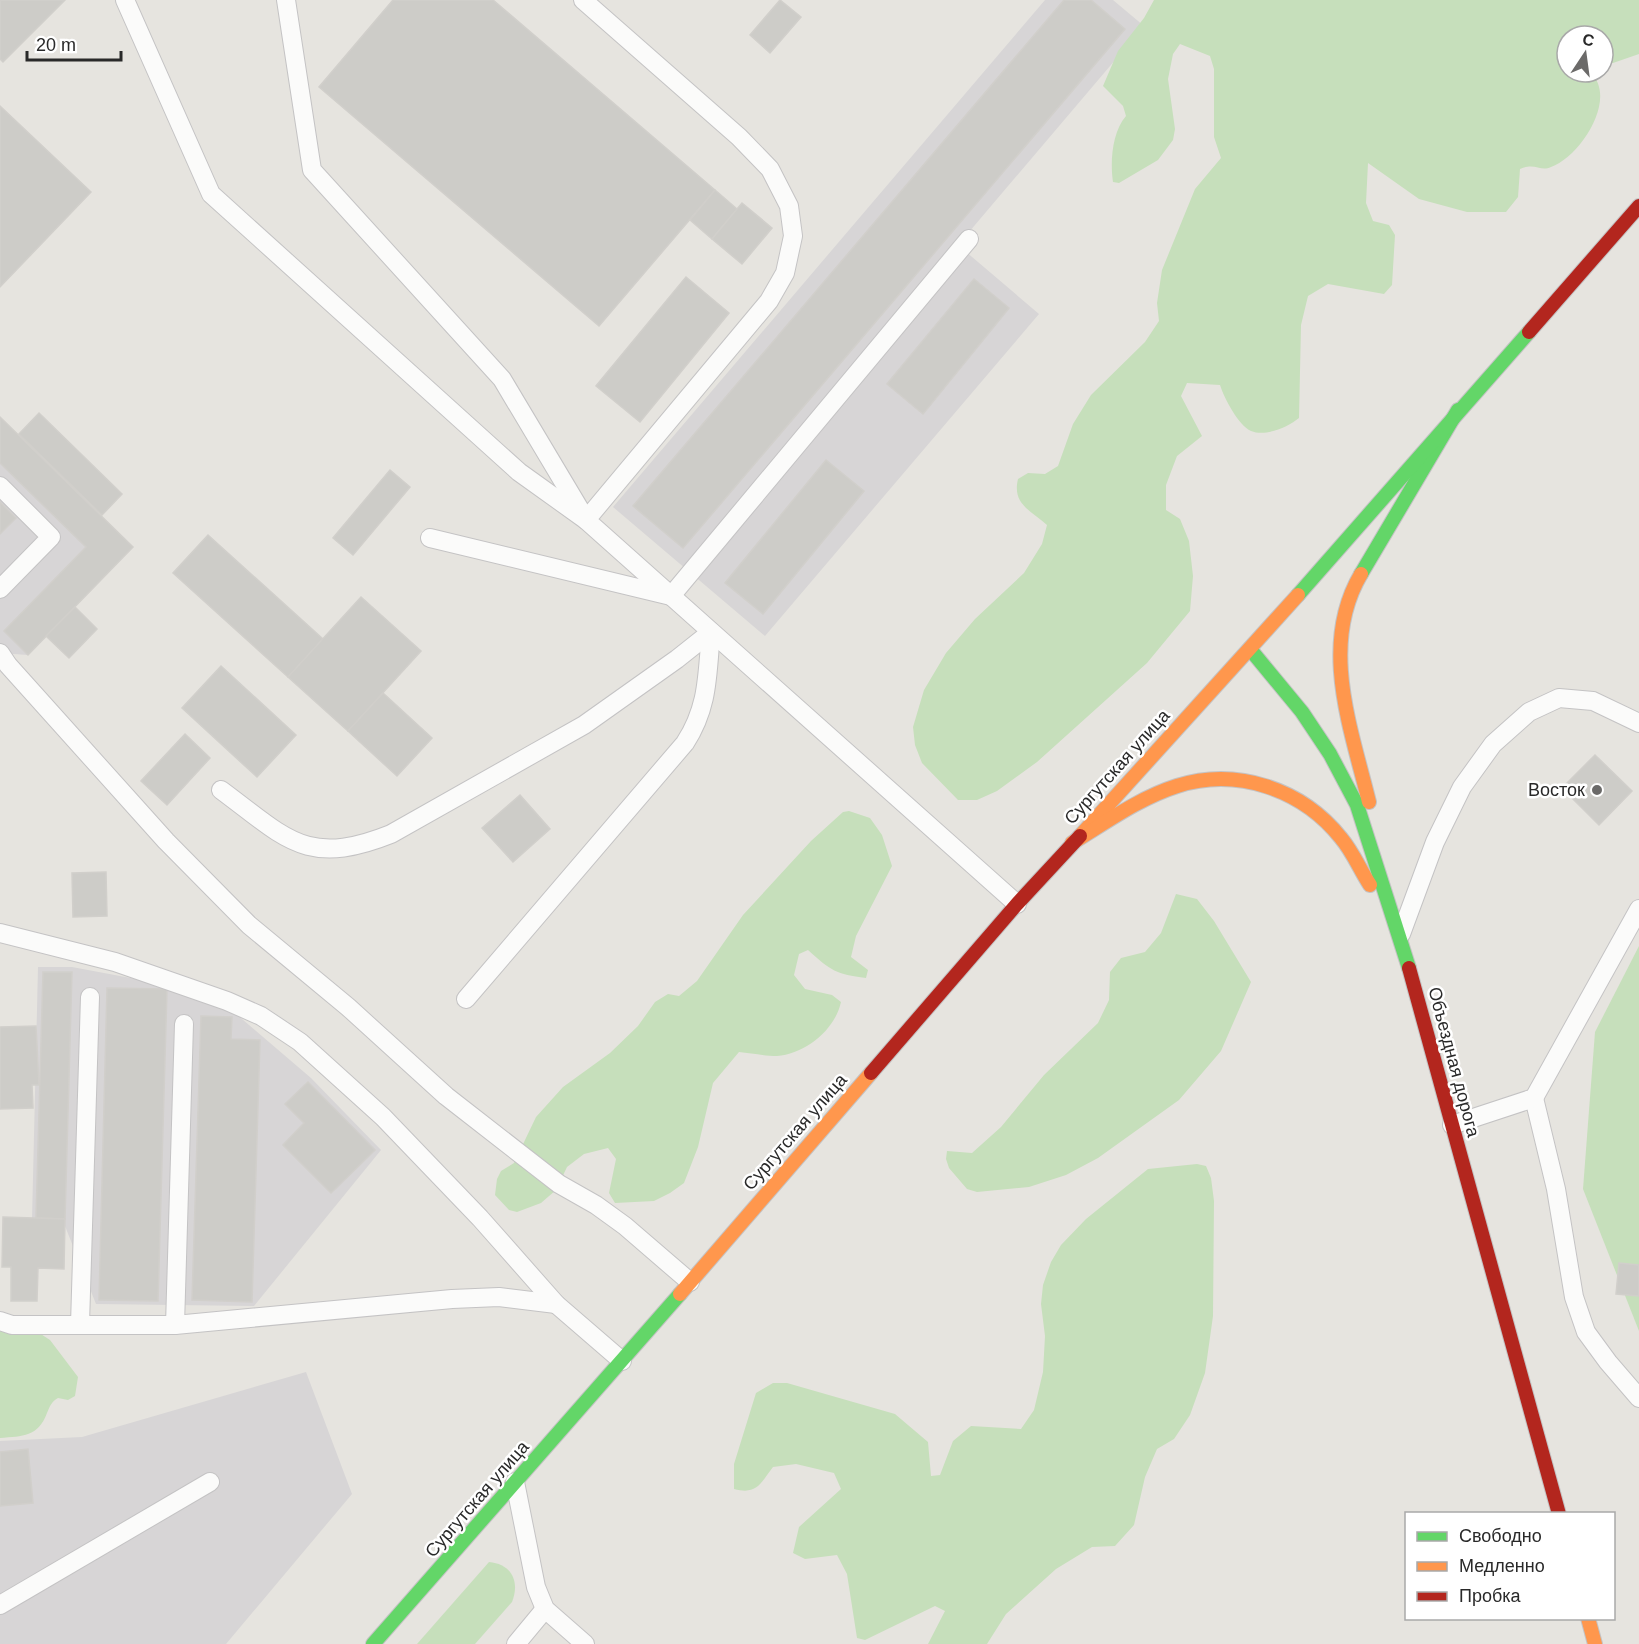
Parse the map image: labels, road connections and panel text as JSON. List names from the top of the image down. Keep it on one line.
{"streets":{"main road":["Сургутская улица","Объездная дорога"]},"crossings":[["Сургутская улица","Объездная дорога"]],"places":["Восток"],"legend":["Свободно","Медленно","Пробка"],"scale_bar":"20 m","north":"top"}
